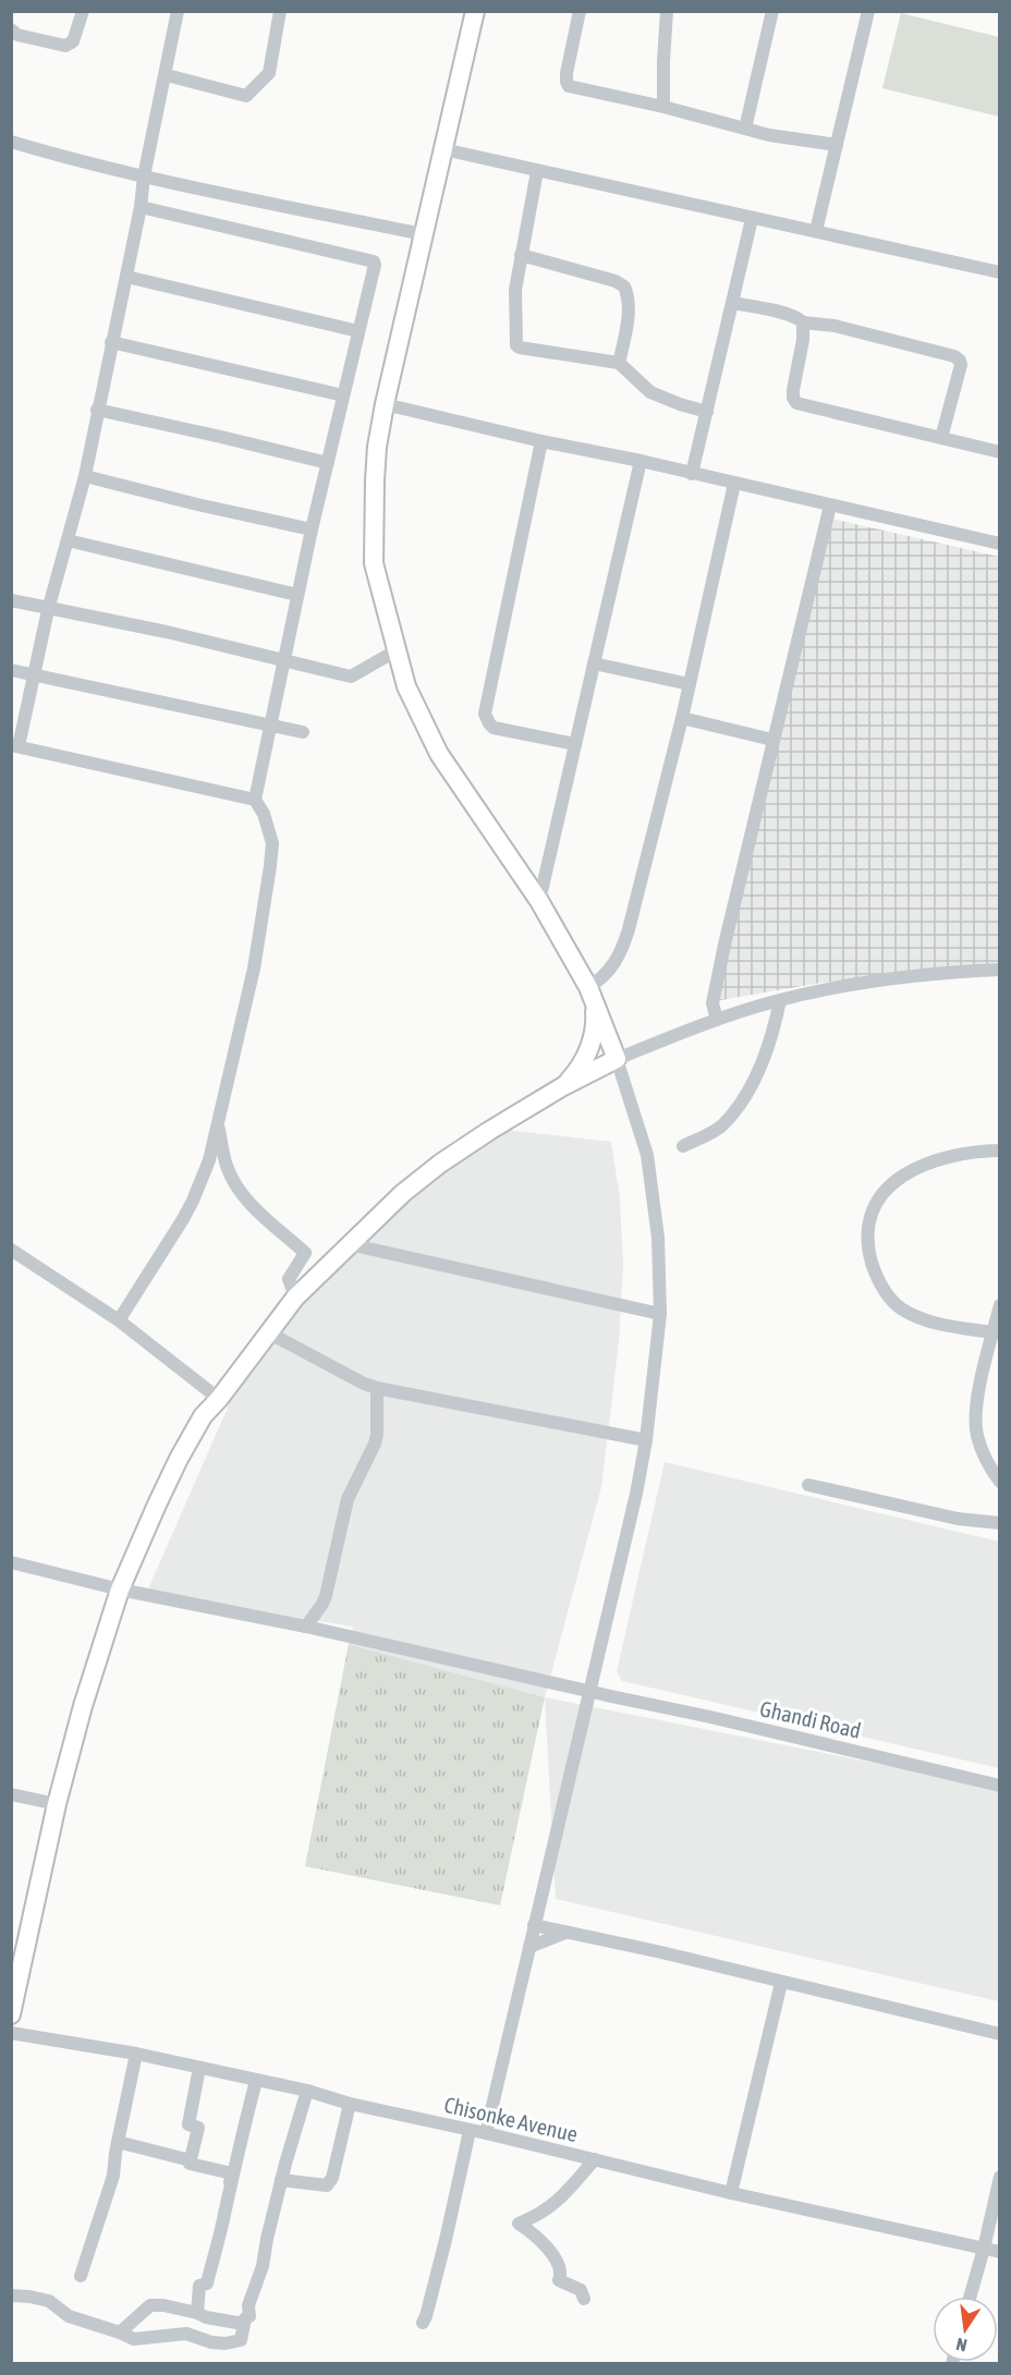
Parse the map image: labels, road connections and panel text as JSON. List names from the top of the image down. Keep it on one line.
{"streets":{"street":["Ghandi Road","Chisonke Avenue"]},"north":"bottom"}
